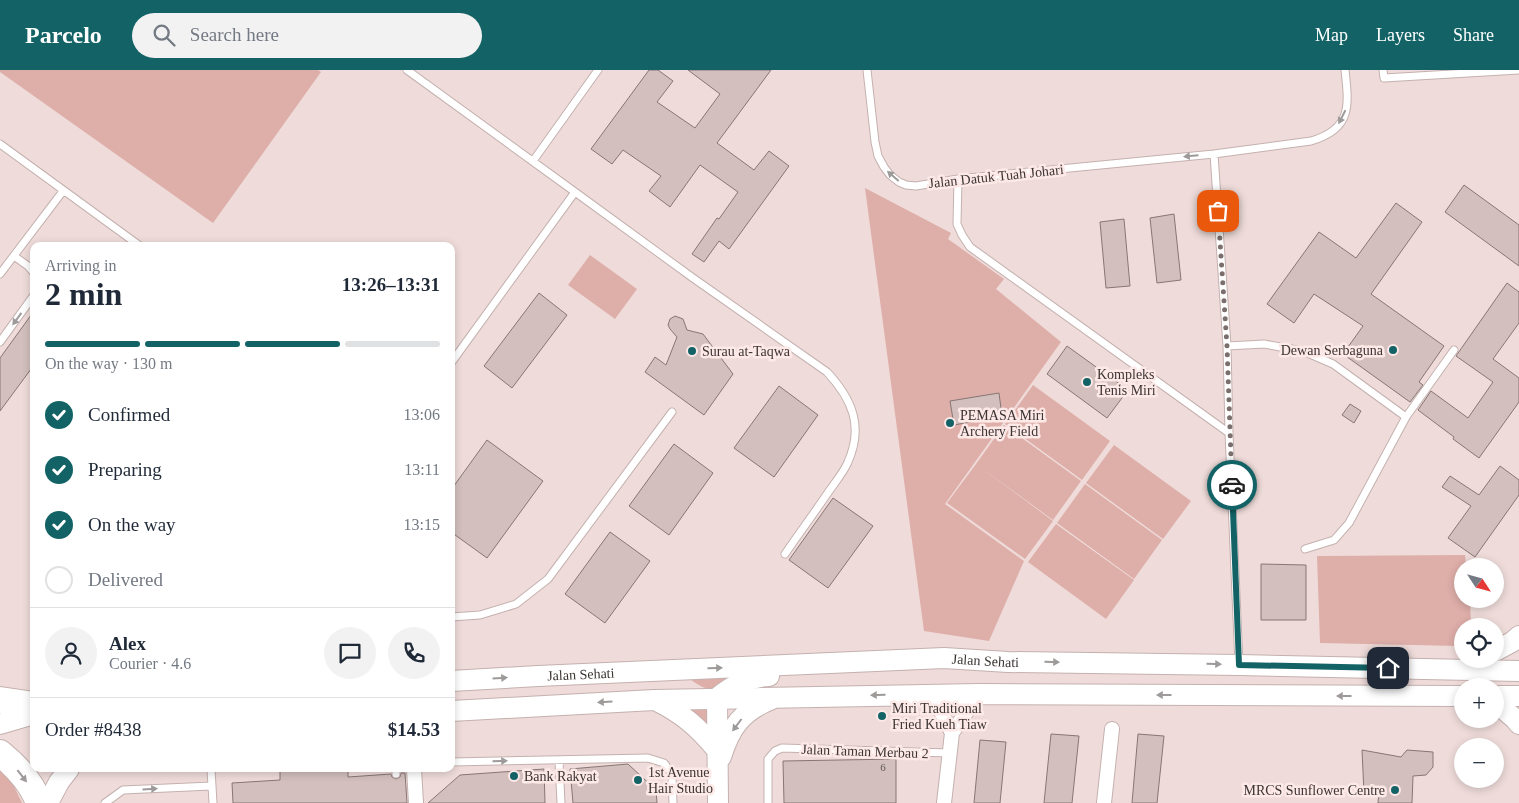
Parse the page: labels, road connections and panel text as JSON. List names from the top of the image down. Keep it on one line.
{"streets":{"main road":["Jalan Sehati"],"lane":["Jalan Datuk Tuah Johari","Jalan Taman Merbau 2"]},"places":["Dewan Serbaguna","Surau at-Taqwa","Kompleks Tenis Miri","PEMASA Miri Archery Field","Miri Traditional Fried Kueh Tiaw","Bank Rakyat","1st Avenue Hair Studio","MRCS Sunflower Centre"],"house_numbers":["6"],"north":"bottom right","page":{"header":"Parcelo","search":"Search here","nav":["Map","Layers","Share"],"heading":["2 min","Arriving in","13:26–13:31"],"panel":["Alex","Courier · 4.6","Order #8438","$14.53"],"bar":"On the way · 130 m","list":[["Confirmed","13:06"],["Preparing","13:11"],["On the way","13:15"],"Delivered"],"map_buttons":["+","−"]}}
